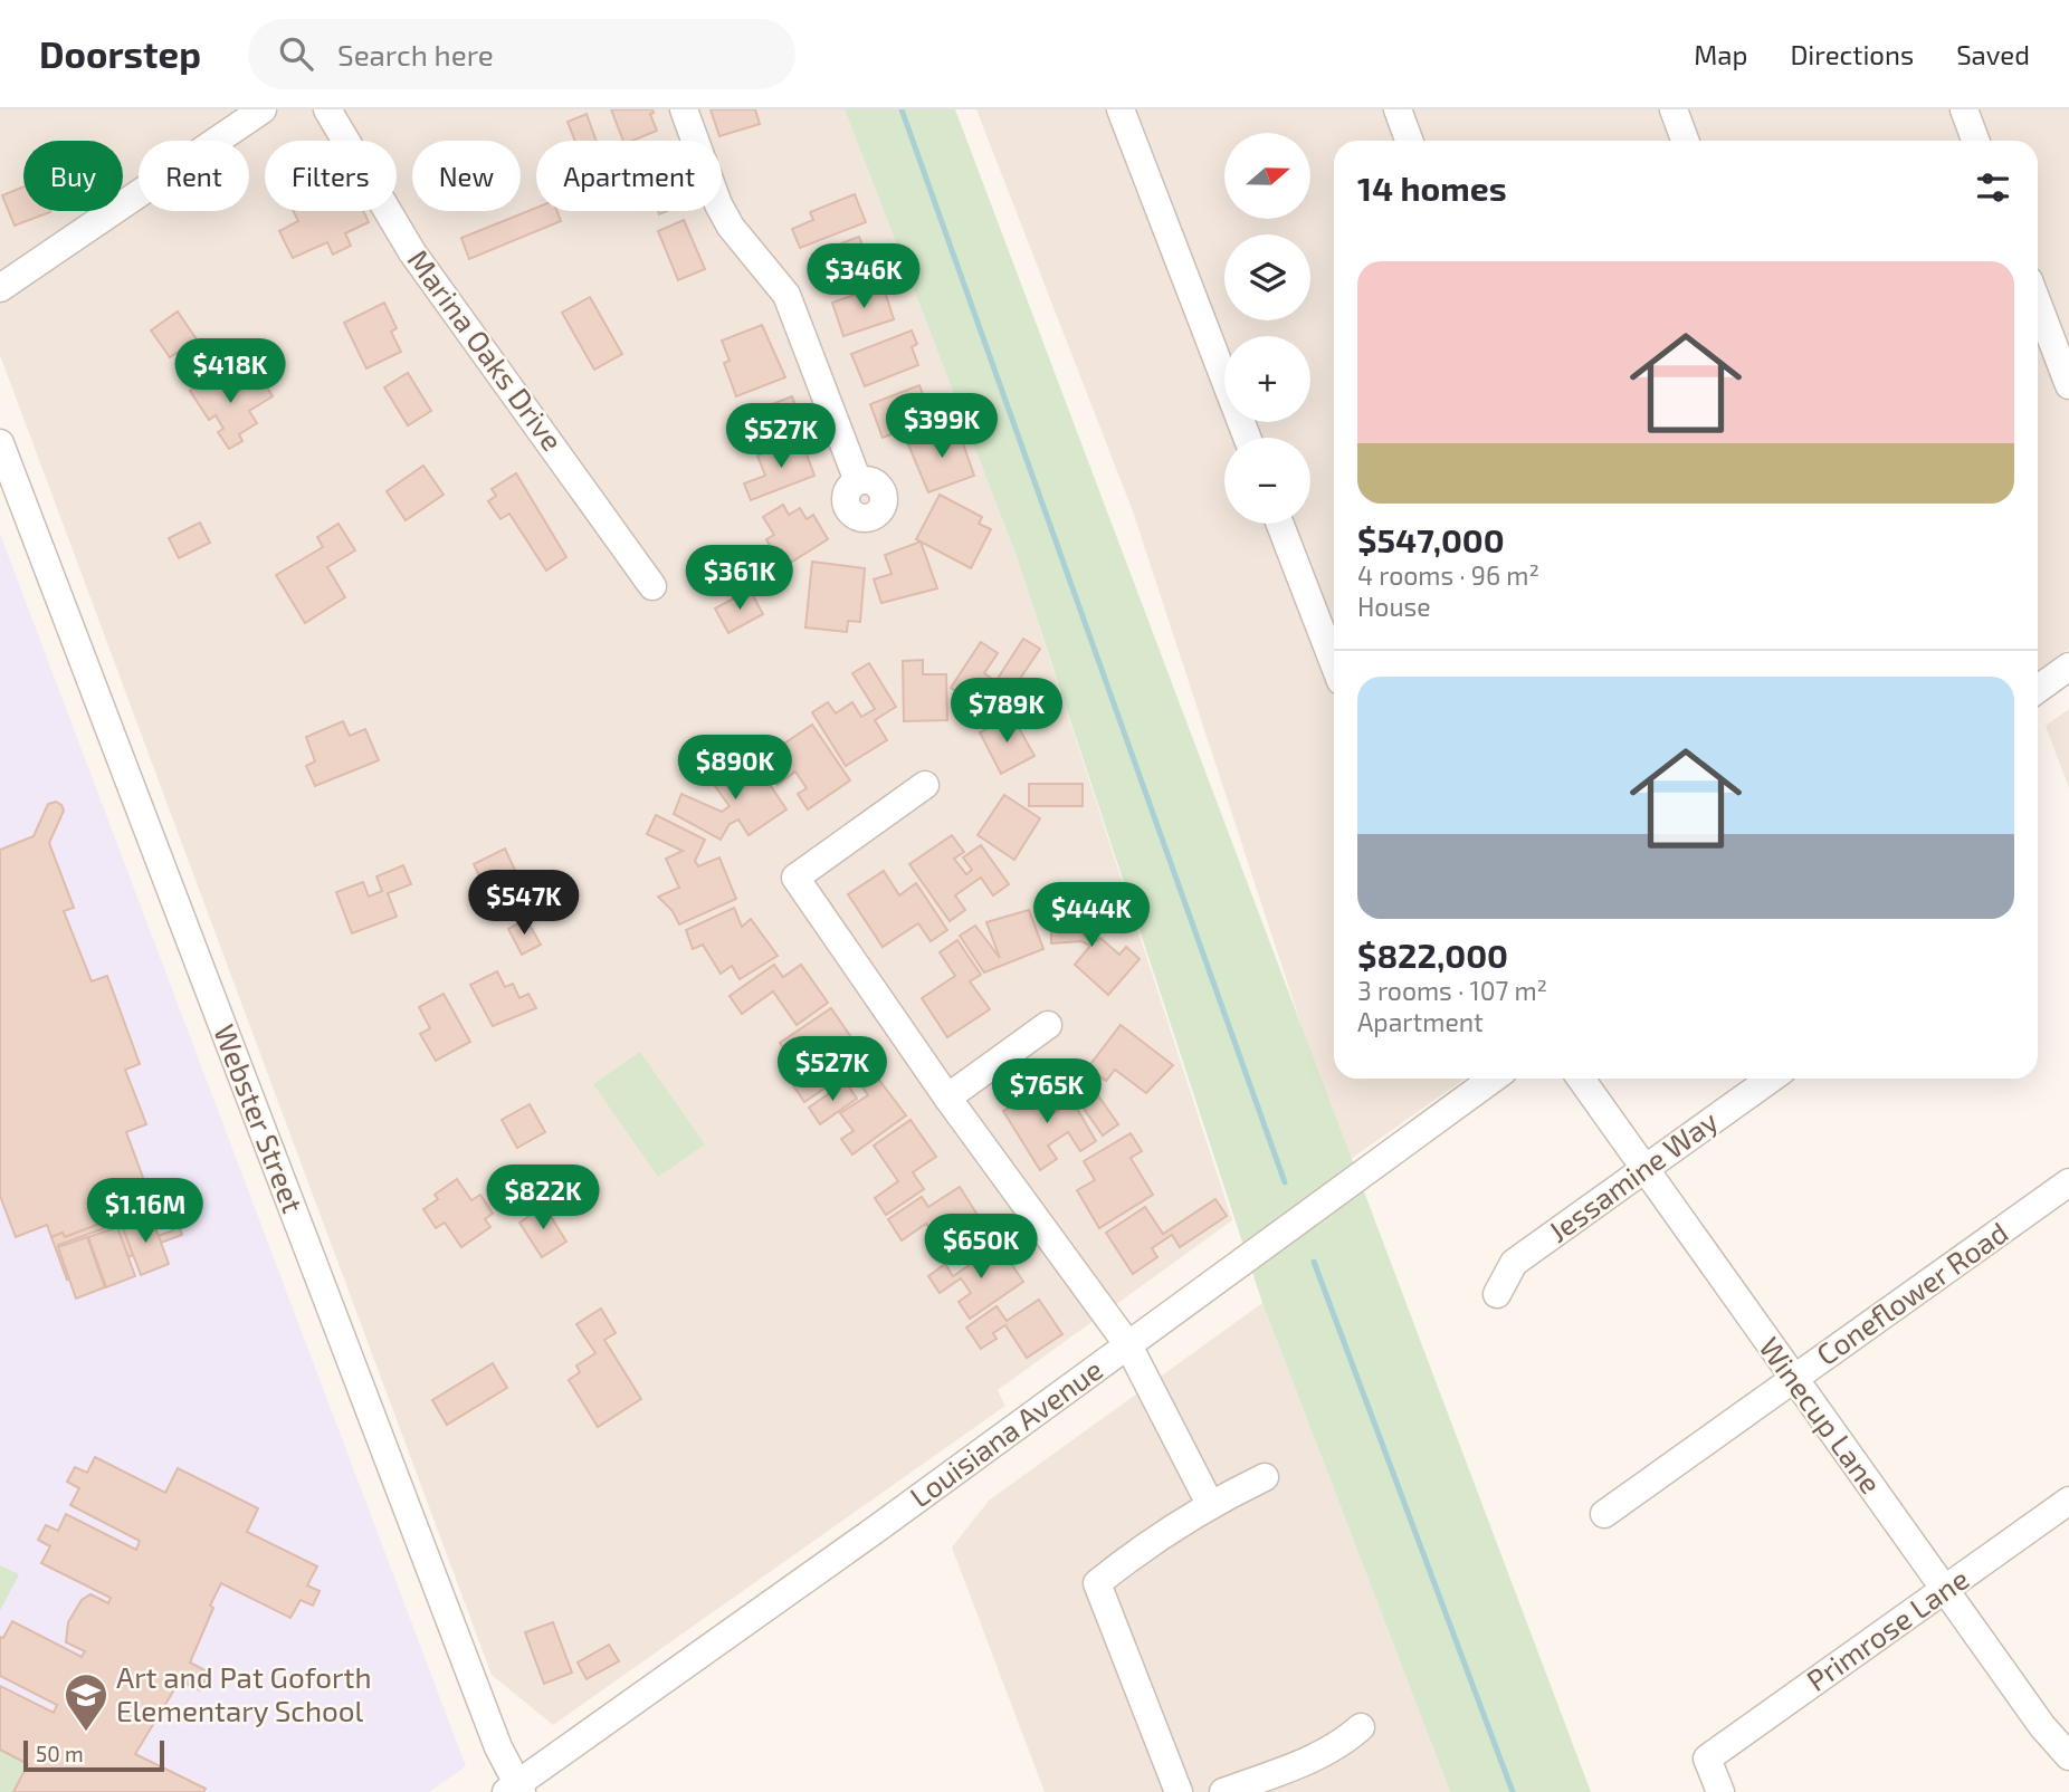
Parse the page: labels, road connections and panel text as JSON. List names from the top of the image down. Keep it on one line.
{"streets":{"street":["Marina Oaks Drive","Webster Street","Jessamine Way","Coneflower Road","Winecup Lane","Louisiana Avenue","Primrose Lane"]},"crossings":[["Webster Street","Louisiana Avenue"],["Jessamine Way","Winecup Lane"],["Coneflower Road","Winecup Lane"],["Winecup Lane","Primrose Lane"]],"places":{"school or university":["Art and Pat Goforth Elementary School"]},"scale_bar":"50 m","north":"right","page":{"header":"Doorstep","search":"Search here","nav":["Map","Directions","Saved"],"map_buttons":["+","−"],"chip":["Buy","Rent","Filters","New","Apartment"],"heading":"14 homes","list":[{"name":"$547,000","note":"4 rooms · 96 m² · House"},{"name":"$822,000","note":"3 rooms · 107 m² · Apartment"}],"price":["$346K","$418K","$399K","$527K","$361K","$789K","$890K","$547K","$444K","$527K","$765K","$822K","$1.16M","$650K"],"scale":"50 m"}}
